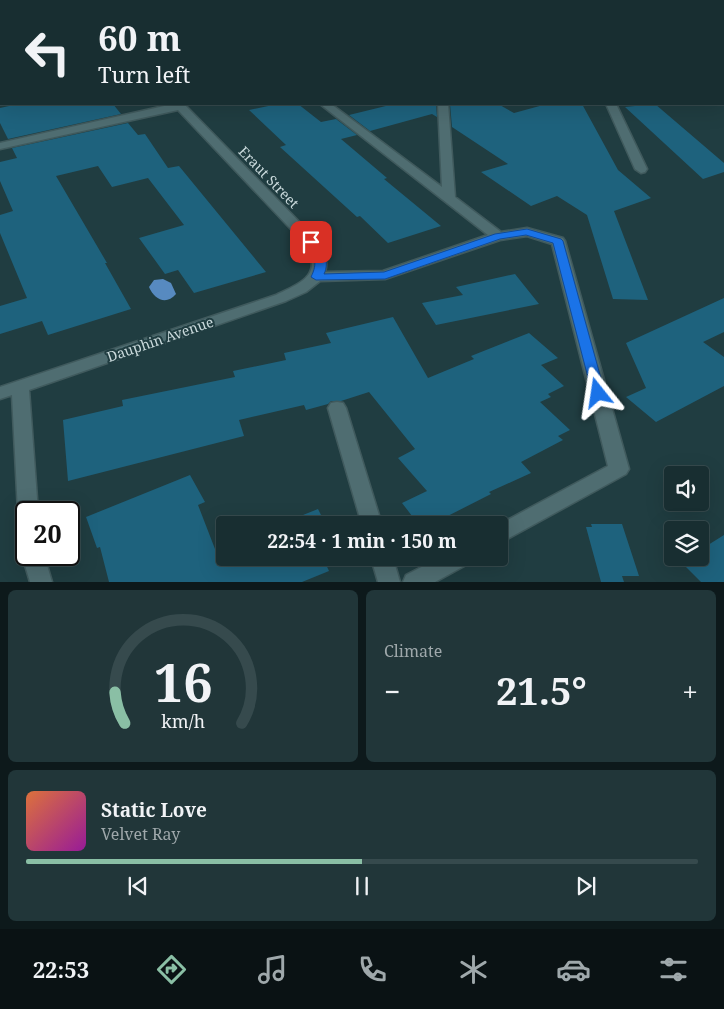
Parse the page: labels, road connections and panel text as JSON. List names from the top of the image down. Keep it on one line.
{"streets":{"street":["Eraut Street","Dauphin Avenue"]},"crossings":[["Eraut Street","Dauphin Avenue"]],"page":{"turn":["60 m","Turn left"],"limit":"20","trip":"22:54 · 1 min · 150 m","tile":"Climate","heat":["−","21.5°","+"],"song":["Static Love","Velvet Ray"],"tabs":"22:53","gauge":["16","km/h"]}}
